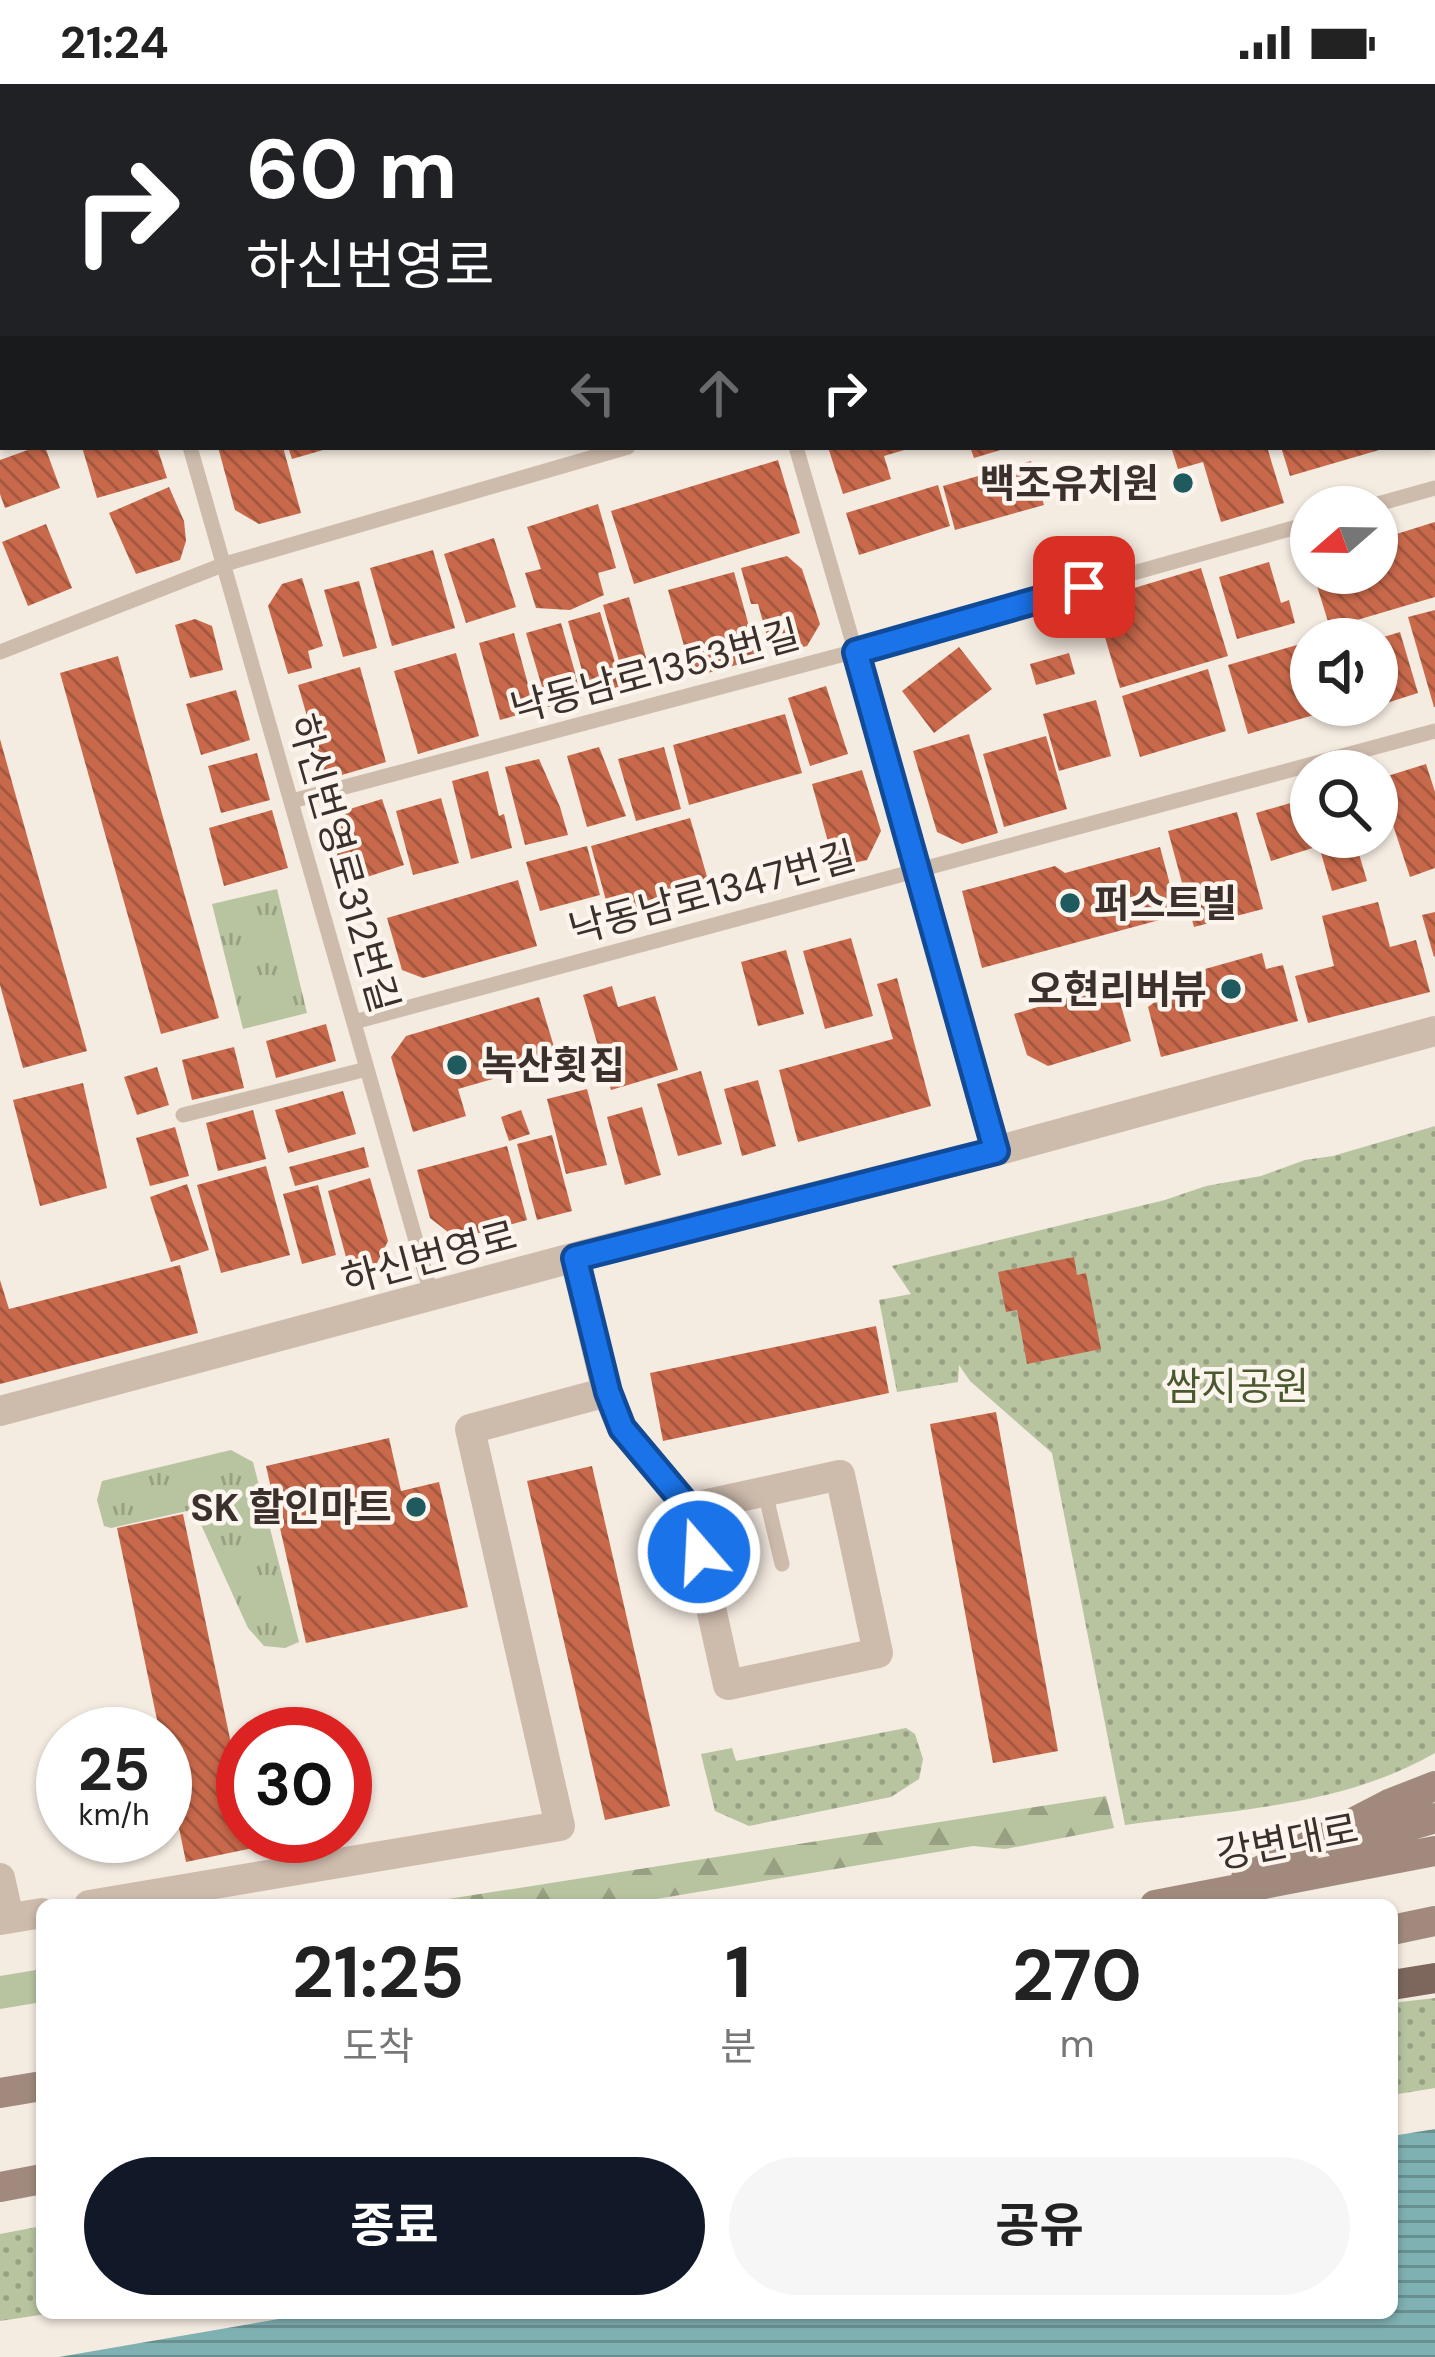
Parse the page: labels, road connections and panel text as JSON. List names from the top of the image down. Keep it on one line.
{"streets":{"main road":["강변대로"],"street":["하신번영로"],"lane":["낙동남로1353번길","하신번영로312번길","낙동남로1347번길"]},"crossings":[["낙동남로1353번길","하신번영로312번길"],["하신번영로312번길","낙동남로1347번길"],["하신번영로312번길","하신번영로"]],"parks":["쌈지공원"],"places":["백조유치원","퍼스트빌","오현리버뷰","녹산횟집","SK 할인마트"],"north":"left","page":{"status":"21:24","turn":["60 m","하신번영로"],"speed":"25 km/h","limit":"30","eta":["21:25","도착","1","분","270","m"],"buttons":["종료","공유"]}}
